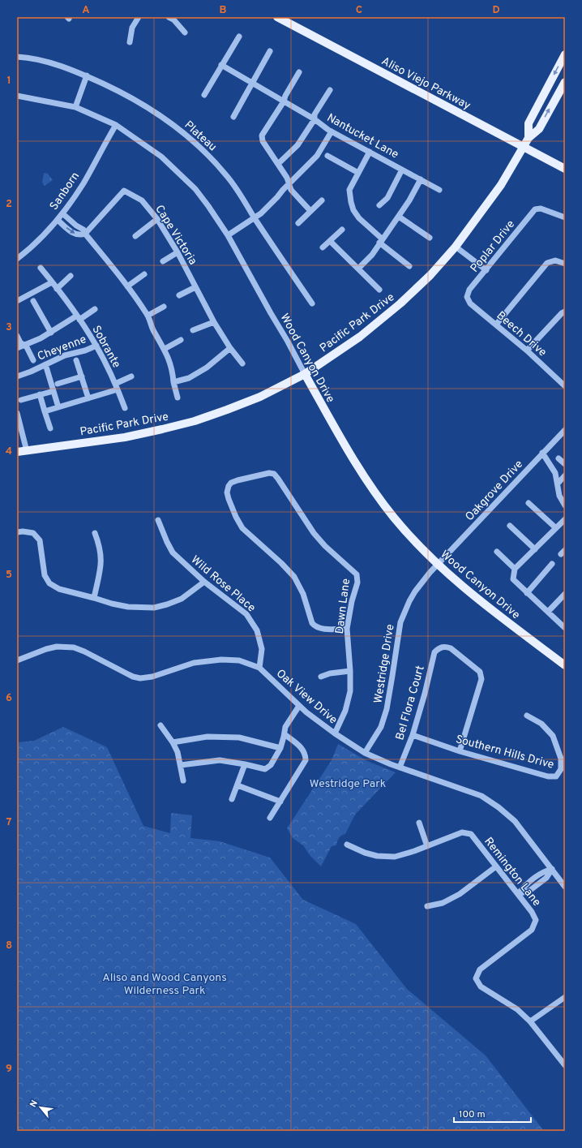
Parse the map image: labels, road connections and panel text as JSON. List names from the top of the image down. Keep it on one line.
{"streets":{"main road":["Aliso Viejo Parkway","Pacific Park Drive","Wood Canyon Drive"],"street":["Plateau","Nantucket Lane","Sanborn","Cape Victoria","Poplar Drive","Beech Drive","Sobrante","Cheyenne","Oakgrove Drive","Wild Rose Place","Dawn Lane","Westridge Drive","Oak View Drive","Bel Flora Court","Southern Hills Drive","Remington Lane"]},"crossings":[["Aliso Viejo Parkway","Pacific Park Drive"],["Sanborn","Wood Canyon Drive"],["Poplar Drive","Beech Drive"],["Pacific Park Drive","Wood Canyon Drive"],["Sobrante","Cheyenne"],["Wood Canyon Drive","Oakgrove Drive"],["Wood Canyon Drive","Westridge Drive"],["Oakgrove Drive","Westridge Drive"],["Wild Rose Place","Oak View Drive"],["Dawn Lane","Oak View Drive"],["Westridge Drive","Oak View Drive"],["Oak View Drive","Bel Flora Court"],["Bel Flora Court","Southern Hills Drive"]],"parks":["Westridge Park","Aliso and Wood Canyons Wilderness Park"],"scale_bar":"100 m","north":"top left","grid":{"columns":["A","B","C","D"],"rows":["1","2","3","4","5","6","7","8","9"]}}
